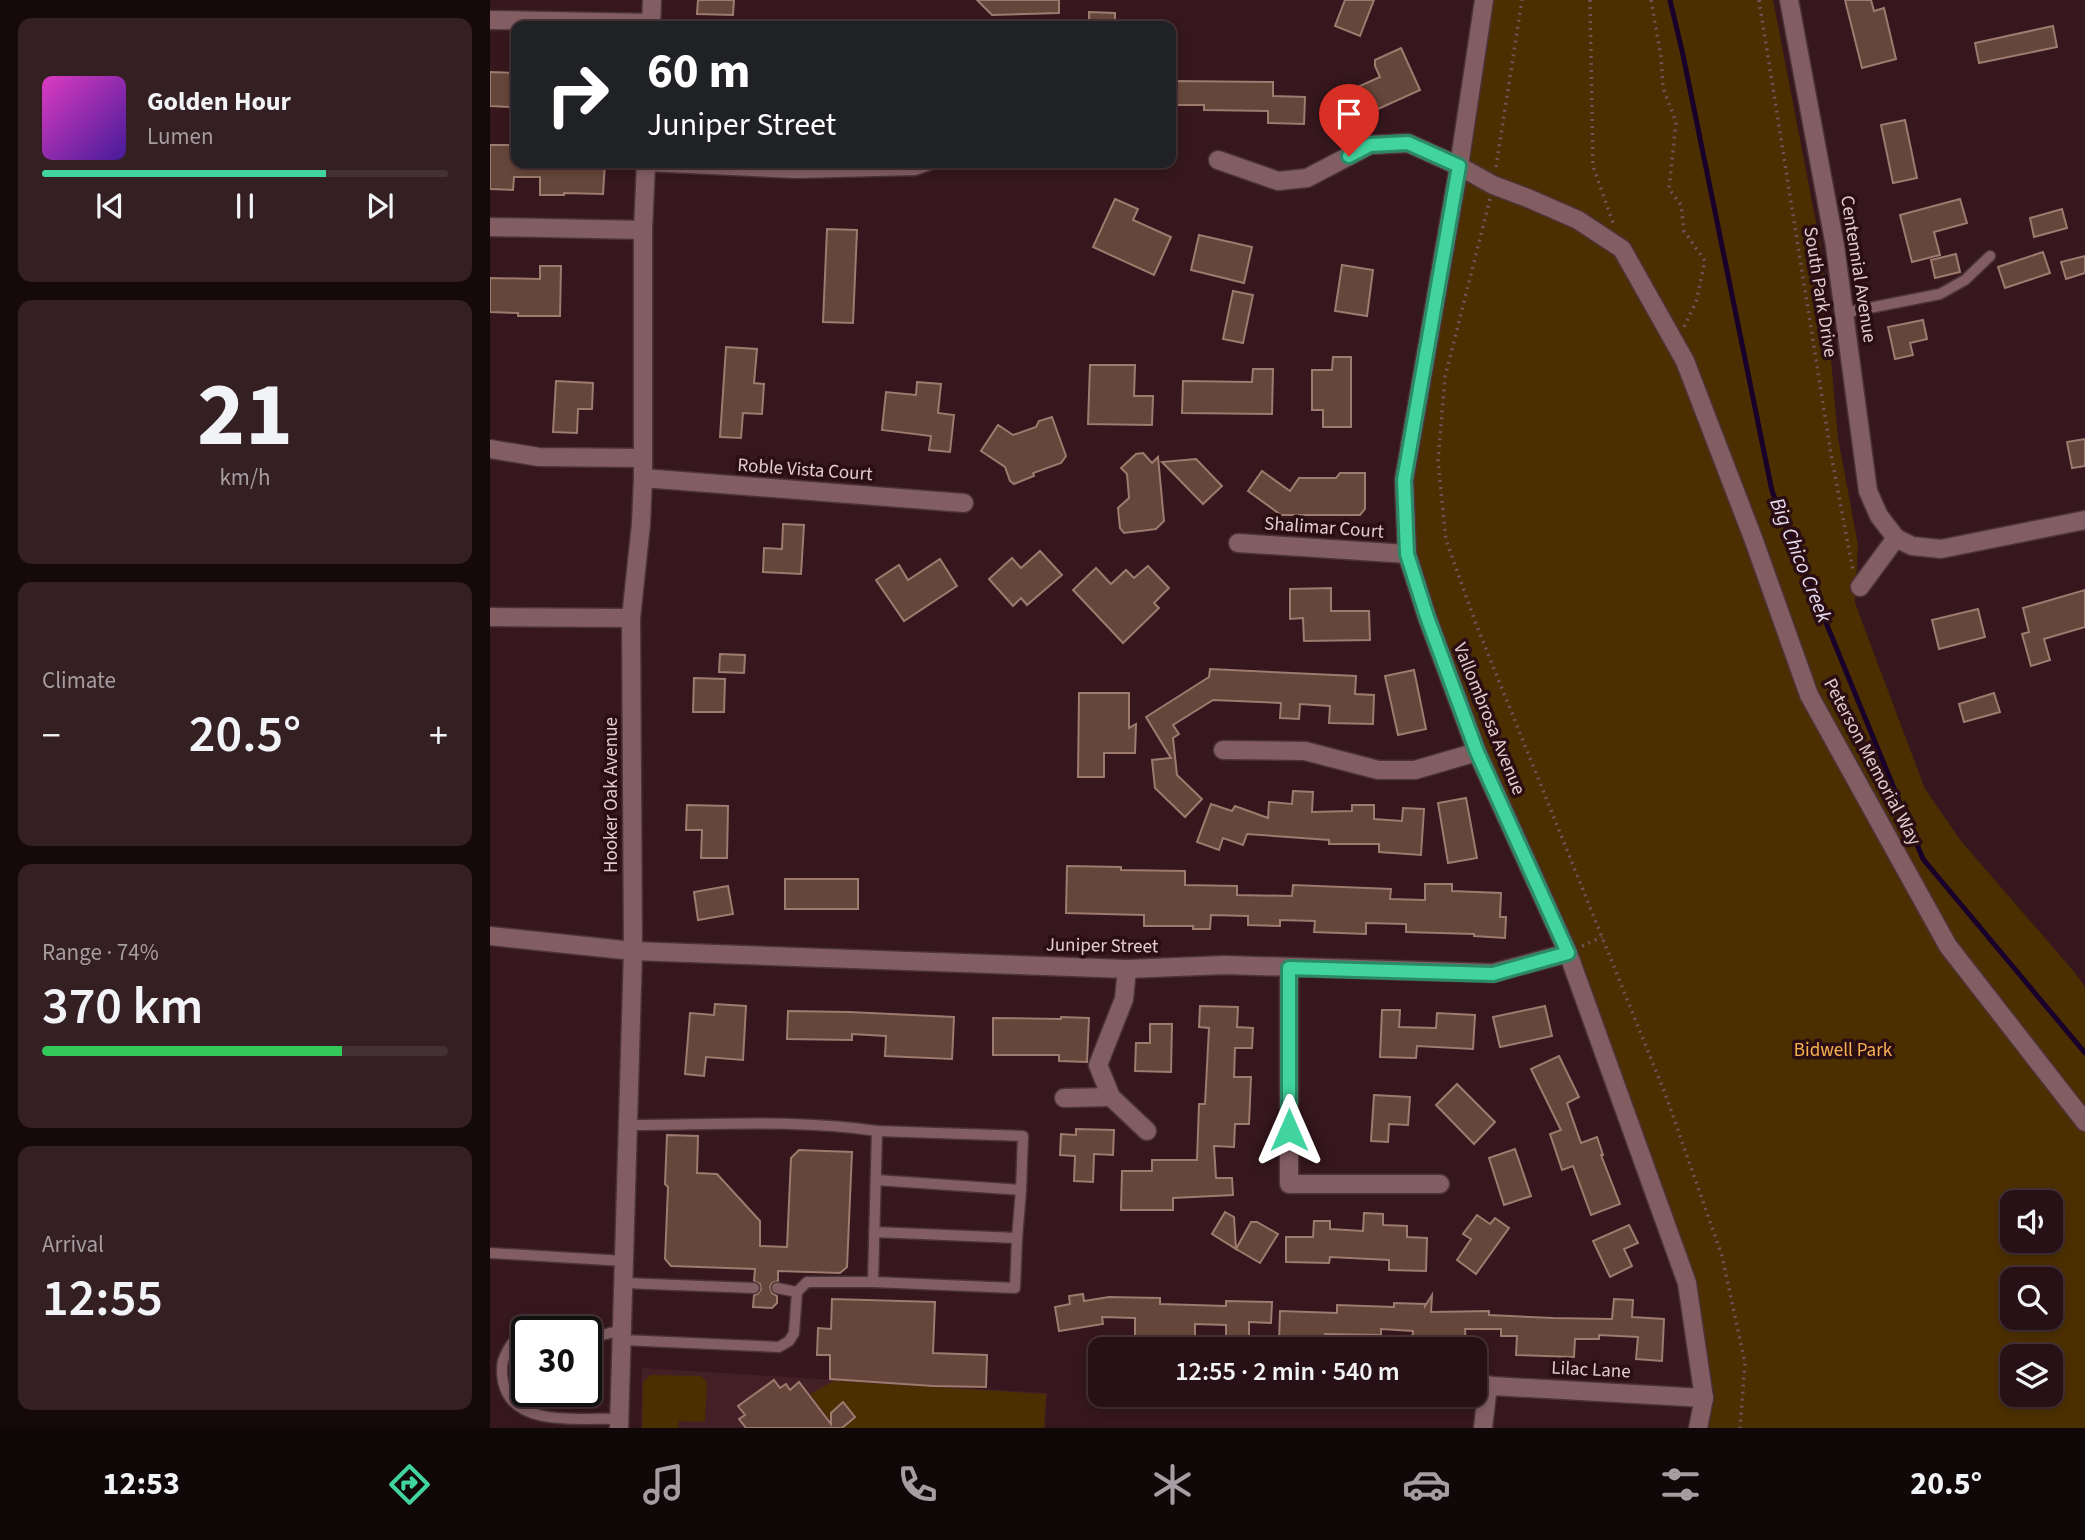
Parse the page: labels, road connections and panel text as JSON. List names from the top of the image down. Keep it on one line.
{"streets":{"street":["Centennial Avenue","Roble Vista Court","Shalimar Court","Vallombrosa Avenue","Peterson Memorial Way","Hooker Oak Avenue","Juniper Street","Lilac Lane"],"path":["South Park Drive"]},"crossings":[["Roble Vista Court","Hooker Oak Avenue"],["Shalimar Court","Vallombrosa Avenue"],["Vallombrosa Avenue","Peterson Memorial Way"],["Vallombrosa Avenue","Juniper Street"],["Vallombrosa Avenue","Lilac Lane"],["Hooker Oak Avenue","Juniper Street"]],"water":["Big Chico Creek"],"parks":["Bidwell Park"],"page":{"turn":["60 m","Juniper Street"],"song":["Golden Hour","Lumen"],"tile":[["21","km/h"],"Climate",["Range · 74%","370 km"],["Arrival","12:55"]],"heat":["−","20.5°","+"],"limit":"30","trip":"12:55 · 2 min · 540 m","tabs":["12:53","20.5°"]}}
